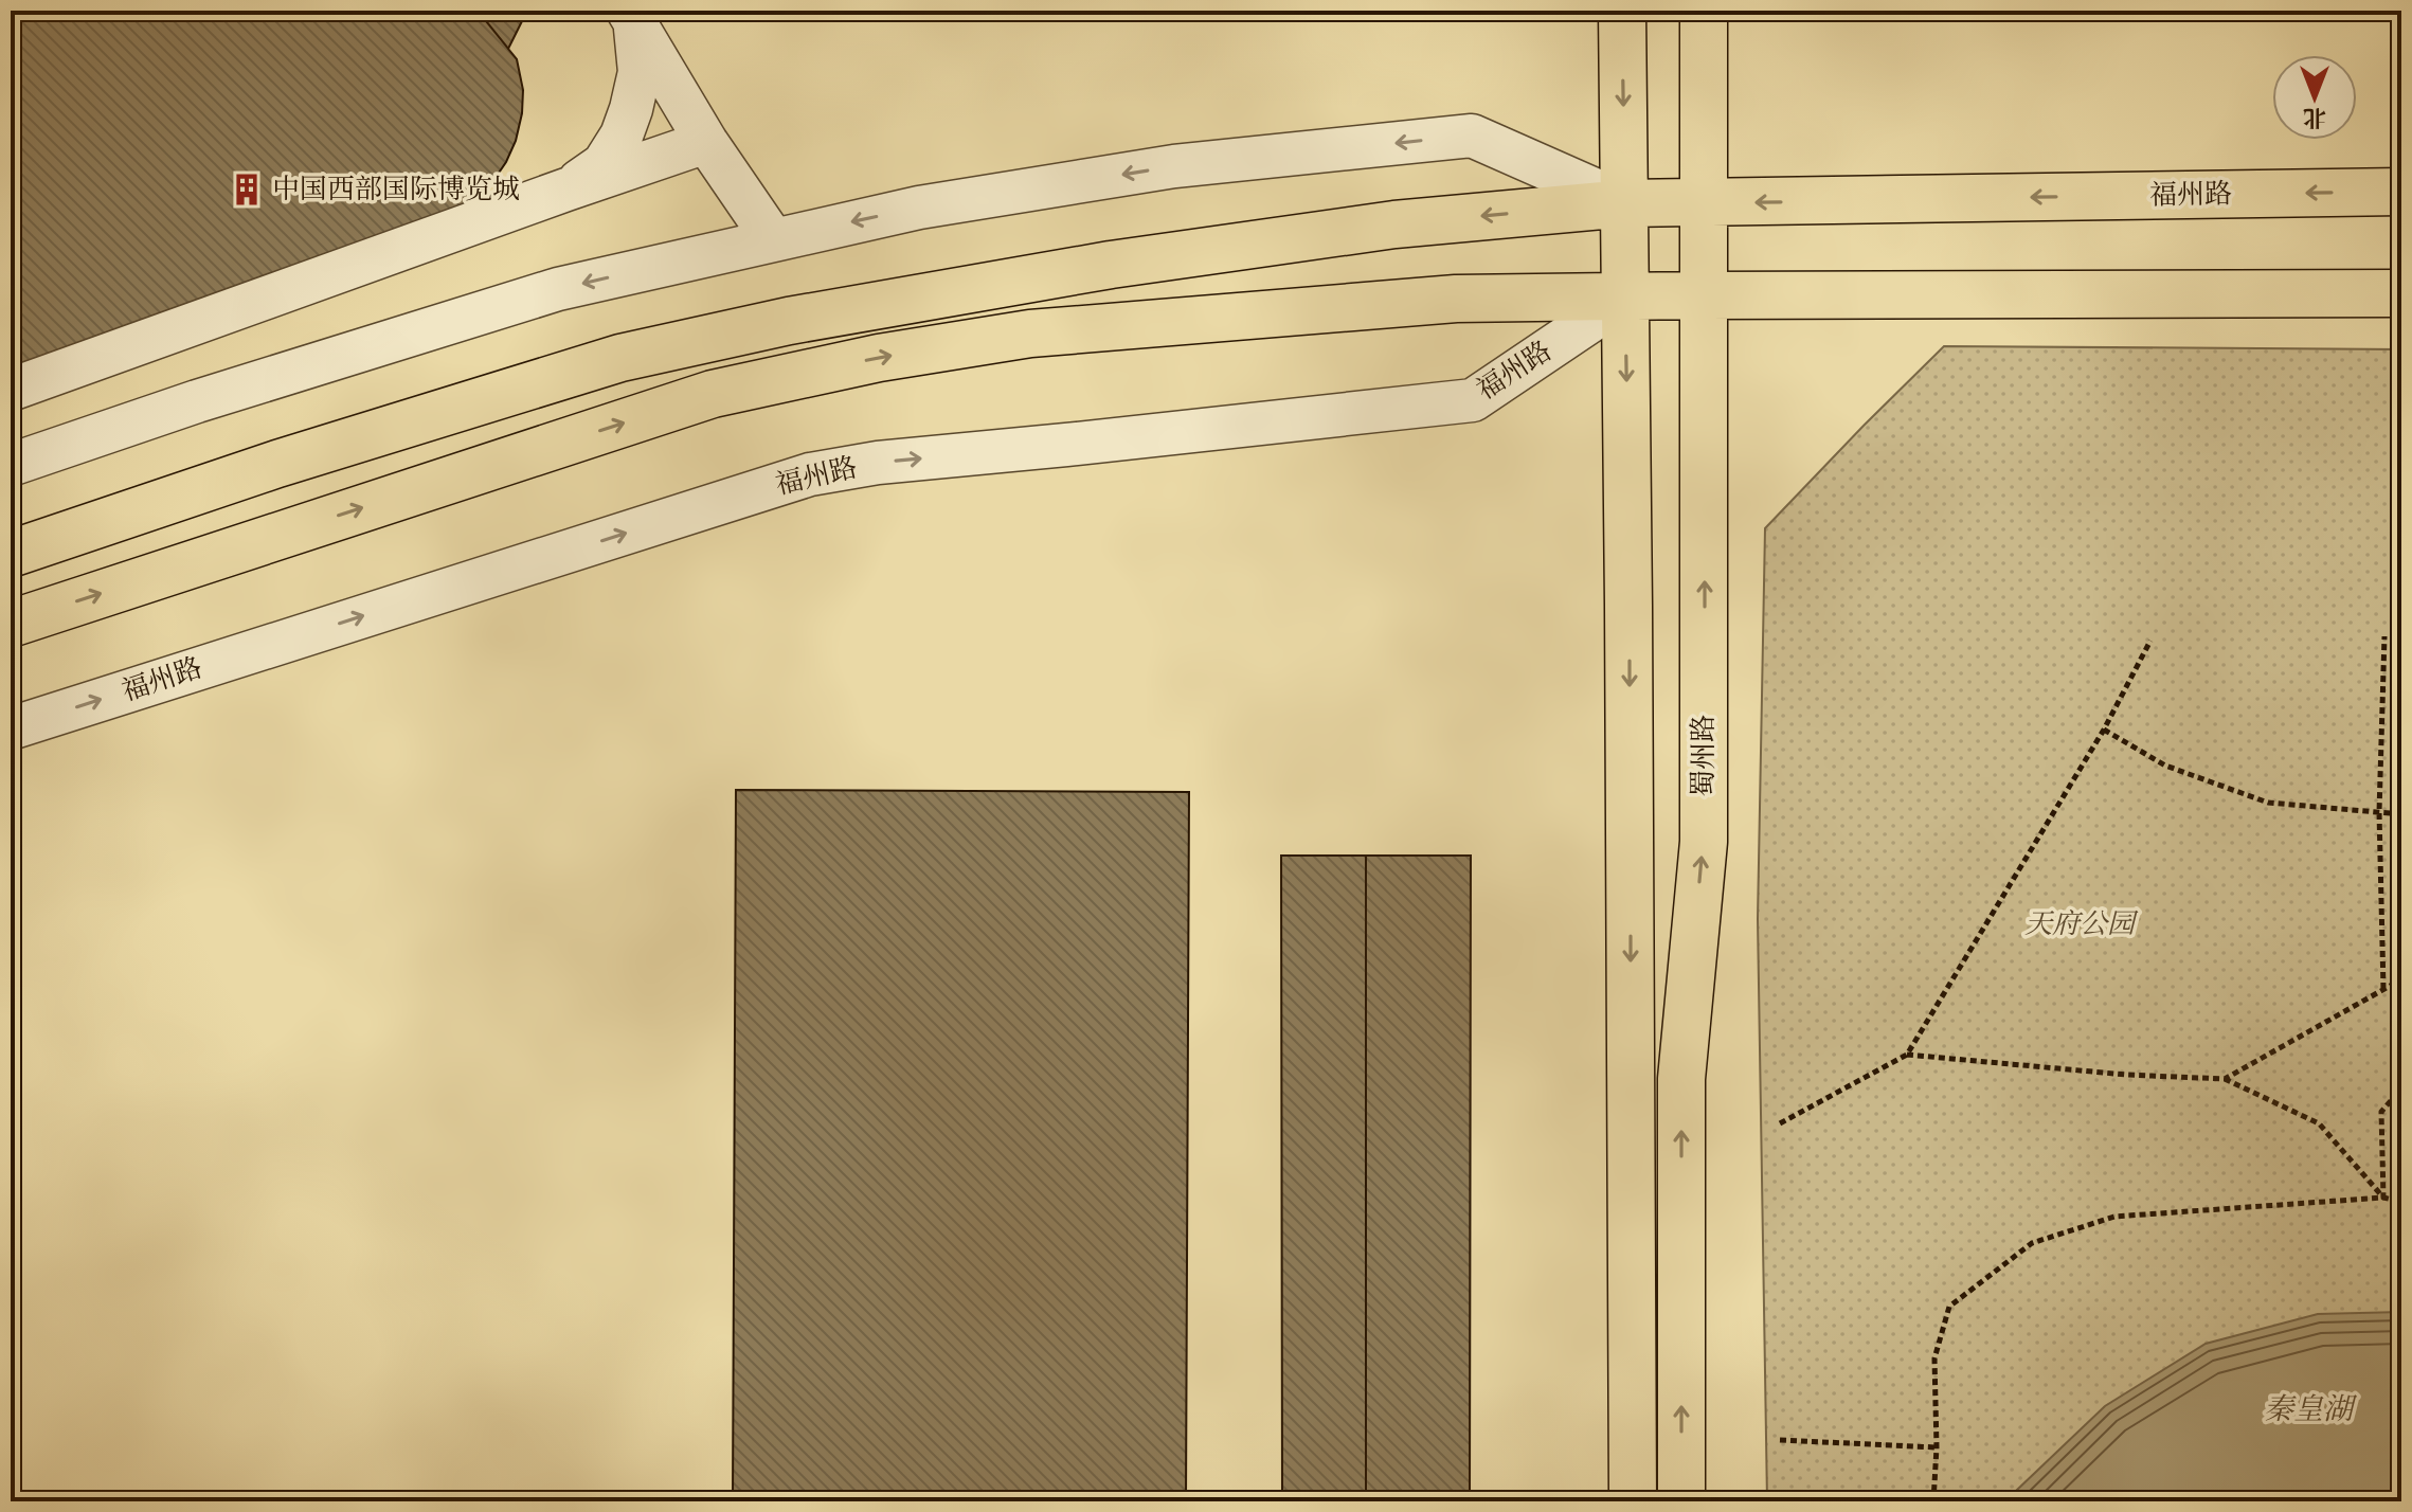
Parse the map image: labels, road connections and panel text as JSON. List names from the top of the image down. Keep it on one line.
{"streets":{"main road":["福州路","蜀州路"]},"crossings":[["福州路","蜀州路"]],"water":["秦皇湖"],"parks":["天府公园"],"places":{"building":["中国西部国际博览城"]},"north":"bottom"}
